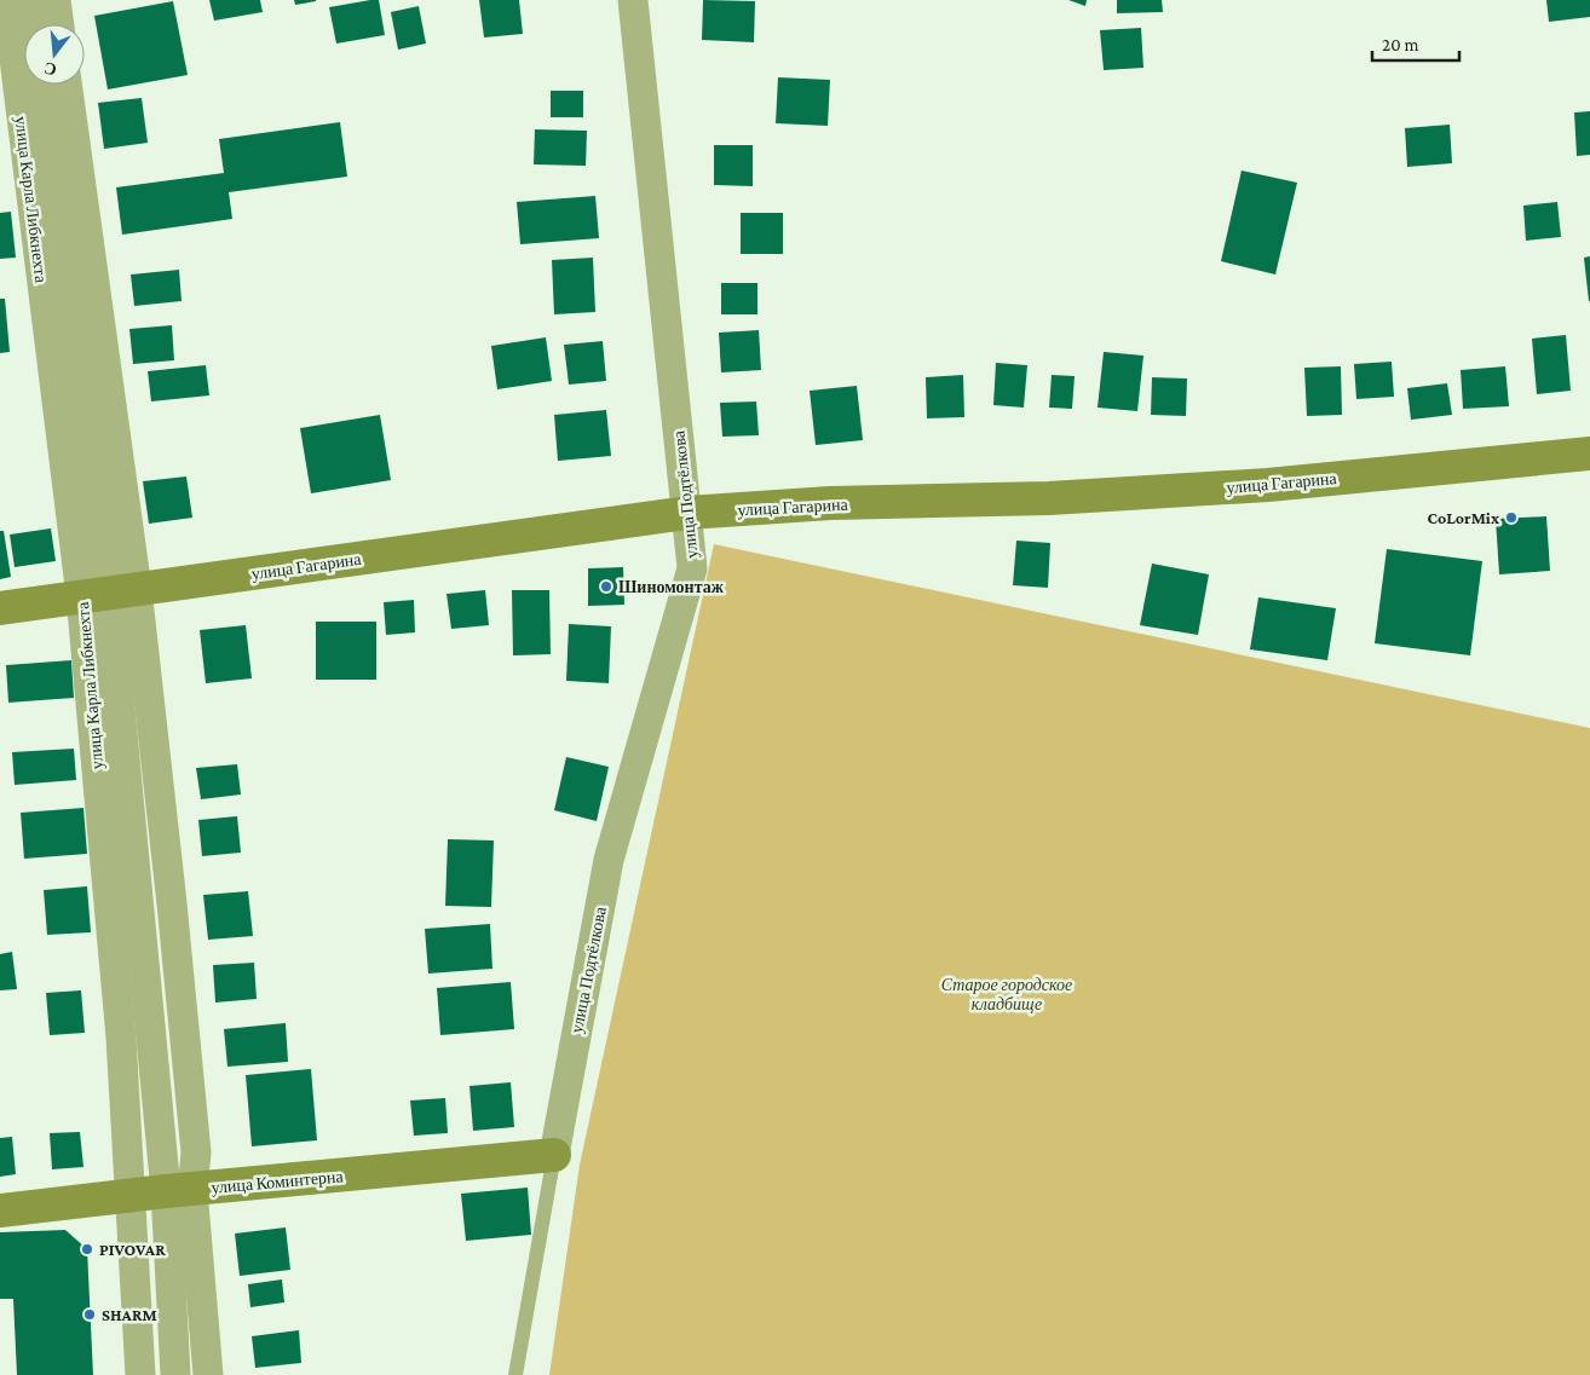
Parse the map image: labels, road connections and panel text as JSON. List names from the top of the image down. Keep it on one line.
{"streets":{"street":["улица Карла Либкнехта","улица Гагарина","улица Подтёлкова","улица Коминтерна"]},"crossings":[["улица Карла Либкнехта","улица Гагарина"],["улица Карла Либкнехта","улица Коминтерна"],["улица Гагарина","улица Подтёлкова"],["улица Подтёлкова","улица Коминтерна"]],"parks":["Старое городское кладбище"],"places":["CoLorMix","Шиномонтаж","PIVOVAR","SHARM"],"scale_bar":"20 m","north":"bottom"}
